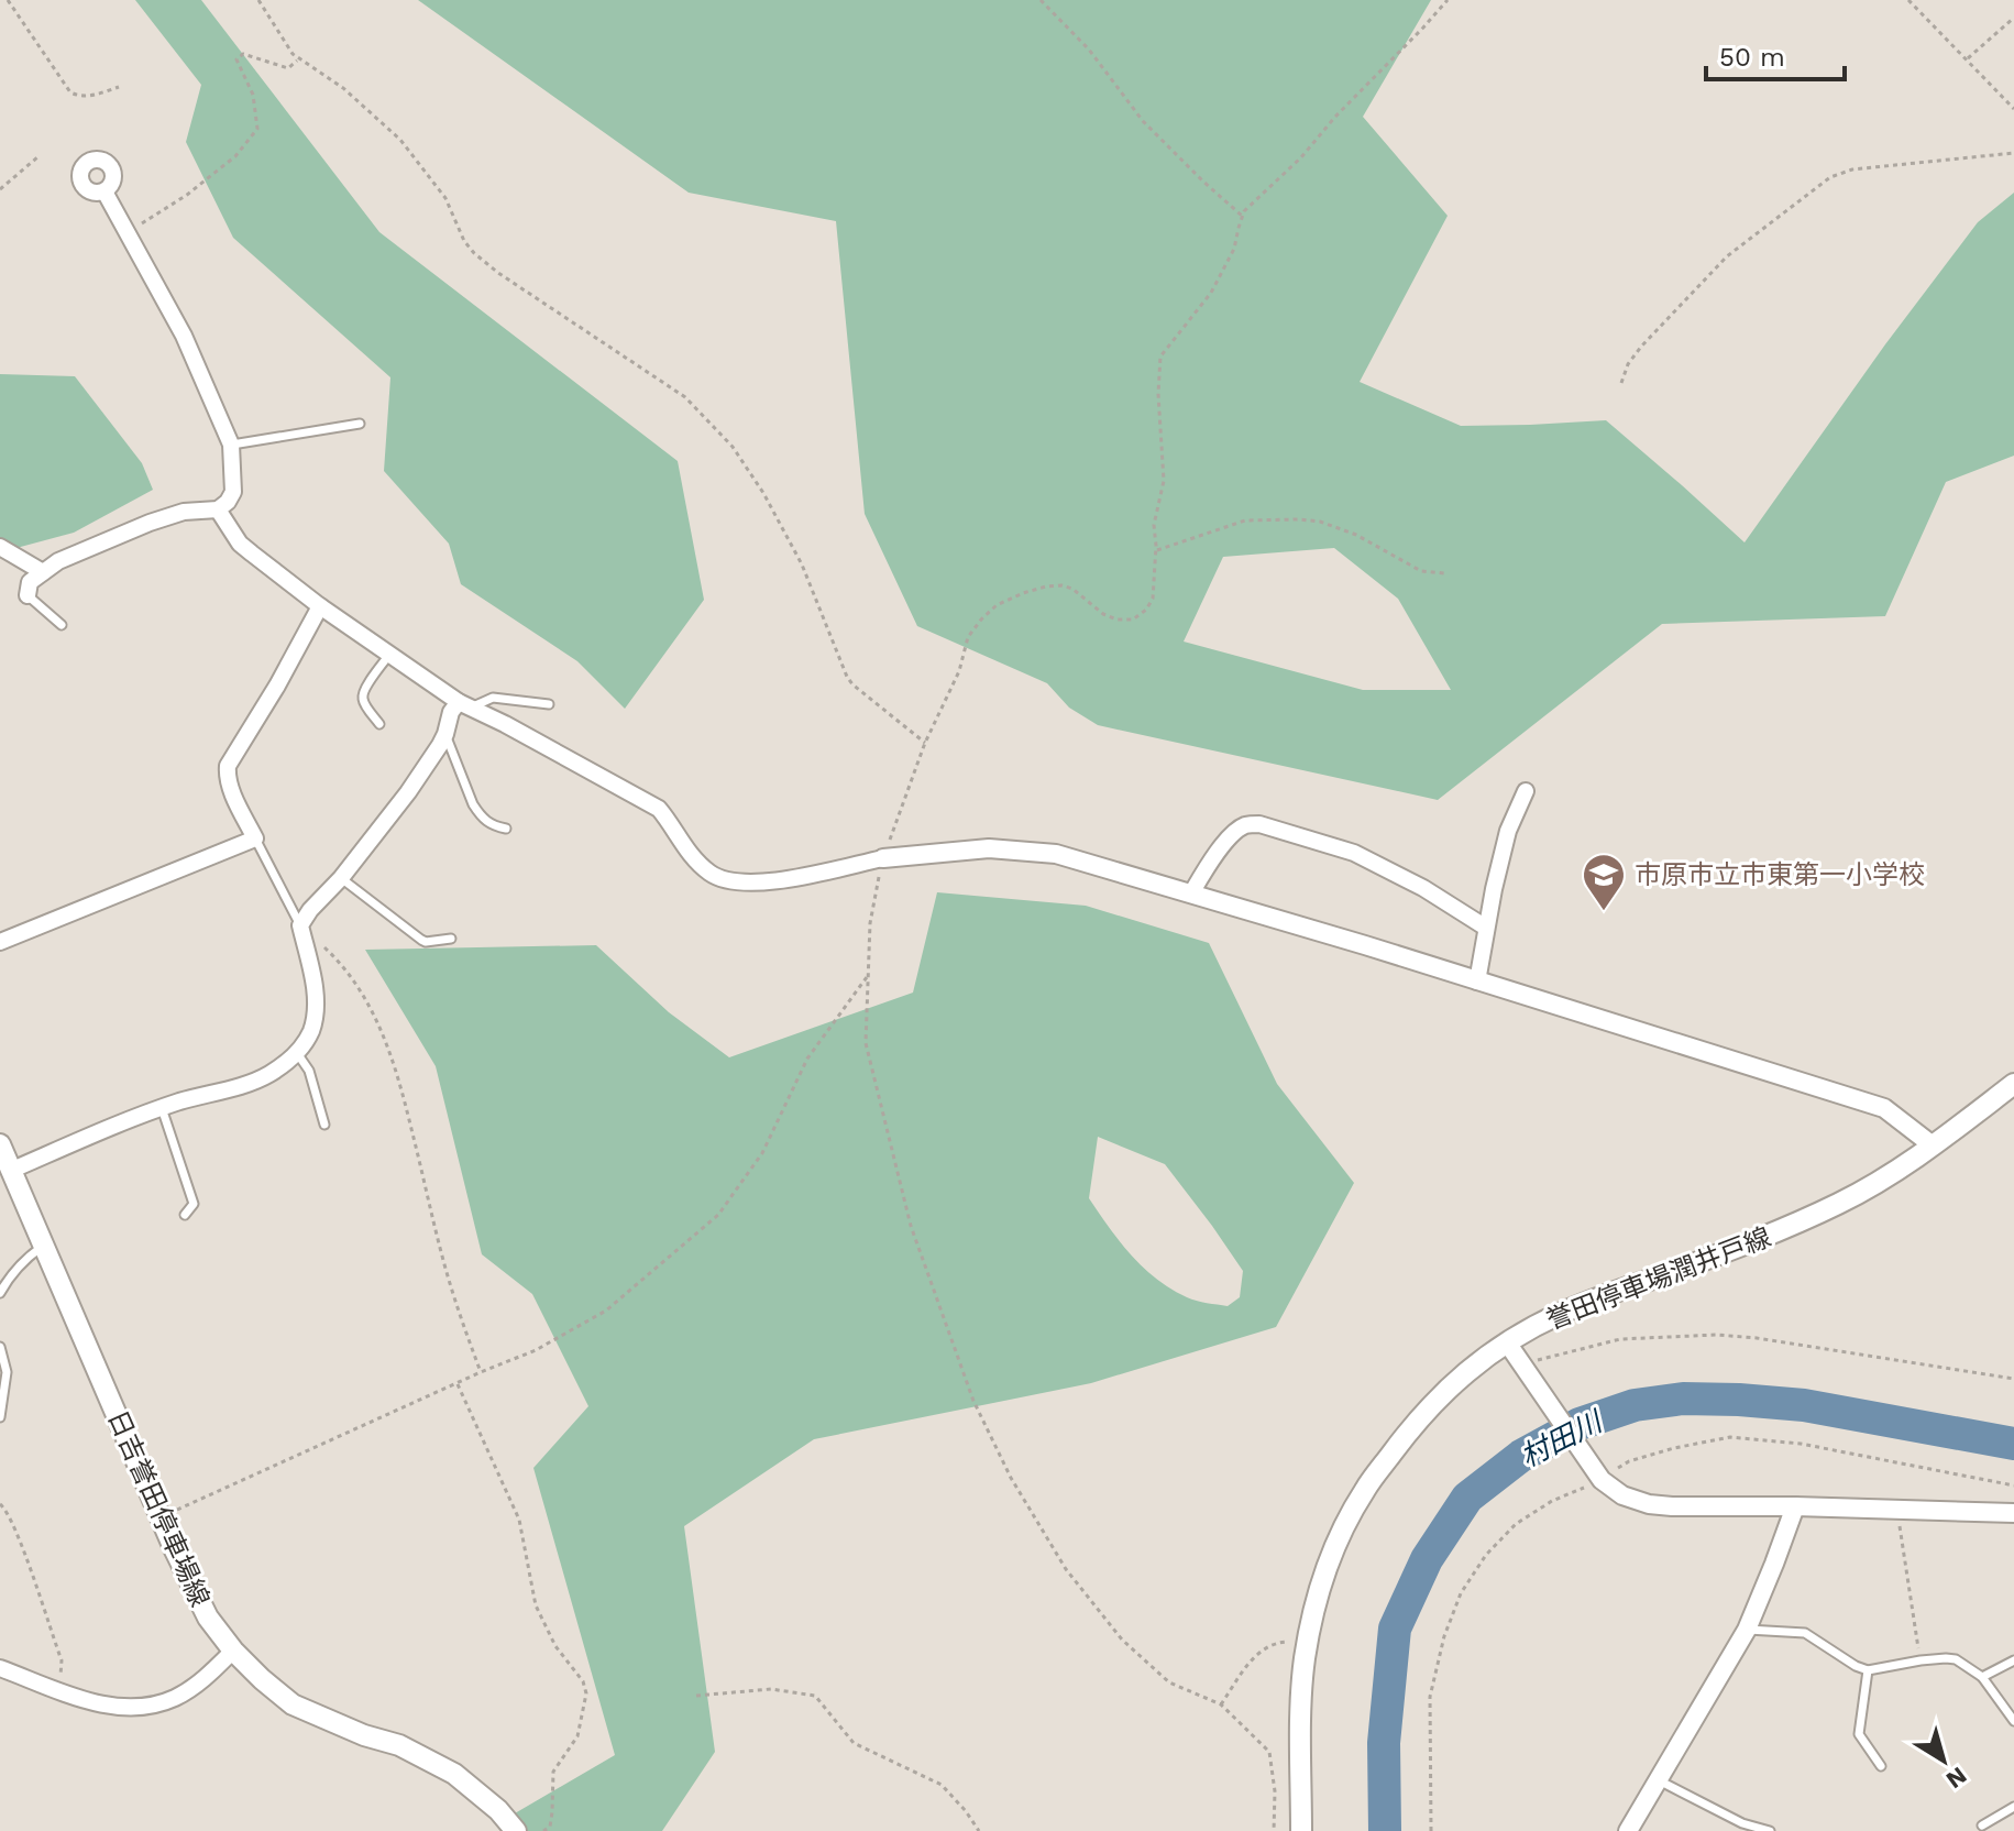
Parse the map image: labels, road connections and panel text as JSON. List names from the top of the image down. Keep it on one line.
{"streets":{"main road":["誉田停車場潤井戸線","日吉誉田停車場線"]},"water":["村田川"],"places":{"school or university":["市原市立市東第一小学校"]},"scale_bar":"50 m","north":"bottom right"}
